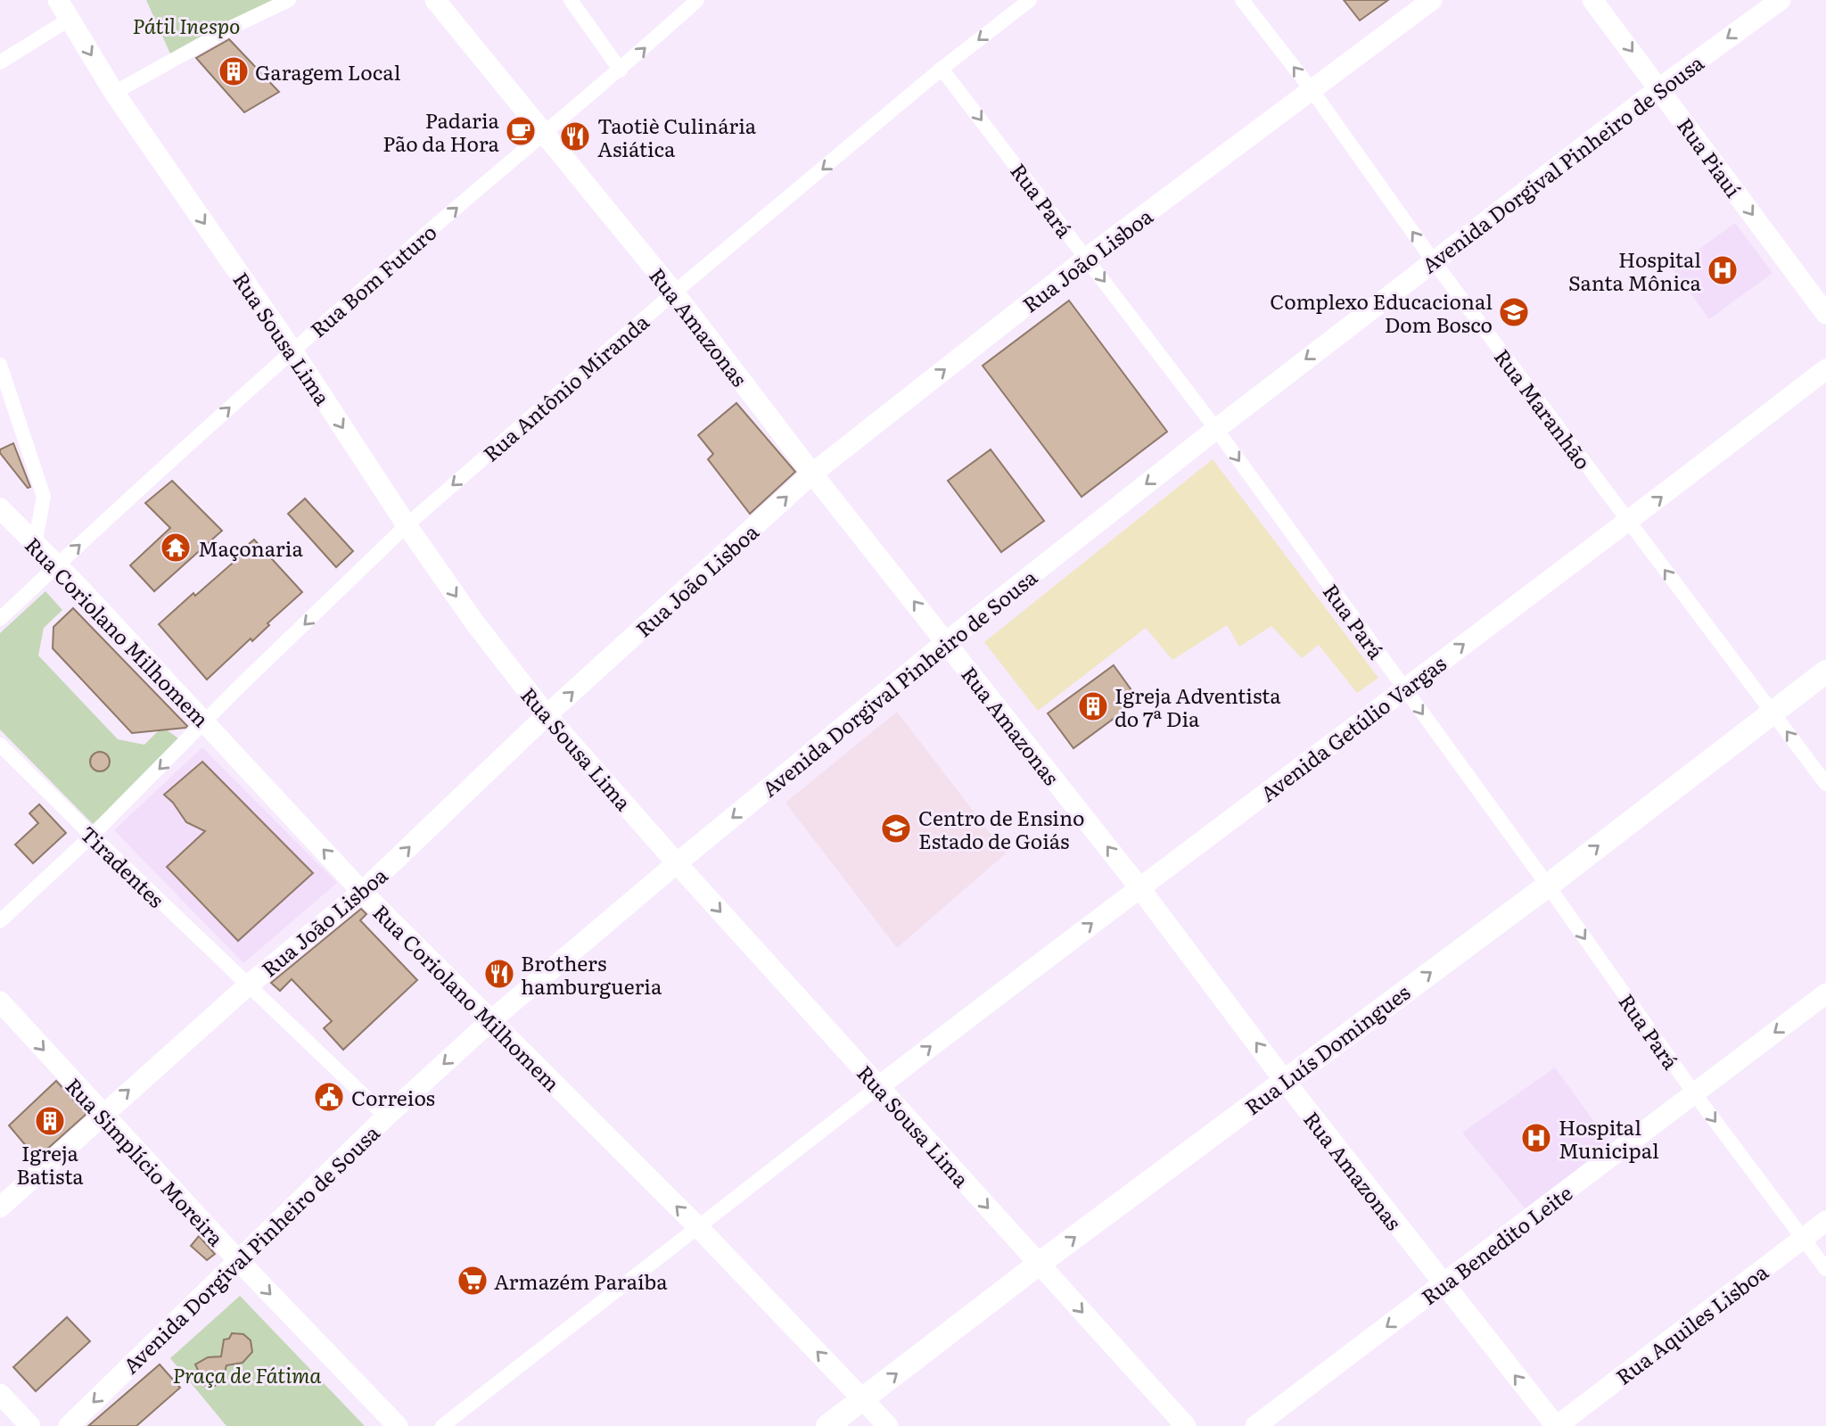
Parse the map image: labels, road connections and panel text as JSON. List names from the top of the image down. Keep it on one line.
{"streets":{"main road":["Rua Luís Domingues"],"street":["Rua Piauí","Avenida Dorgival Pinheiro de Sousa","Rua Pará","Rua João Lisboa","Rua Bom Futuro","Rua Amazonas","Rua Sousa Lima","Rua Antônio Miranda","Rua Maranhão","Rua Coriolano Milhomem","Avenida Getúlio Vargas","Tiradentes","Rua Simplício Moreira","Rua Benedito Leite","Rua Aquiles Lisboa"]},"crossings":[["Rua Piauí","Avenida Dorgival Pinheiro de Sousa"],["Avenida Dorgival Pinheiro de Sousa","Rua Pará"],["Avenida Dorgival Pinheiro de Sousa","Rua Amazonas"],["Avenida Dorgival Pinheiro de Sousa","Rua Sousa Lima"],["Avenida Dorgival Pinheiro de Sousa","Rua Maranhão"],["Avenida Dorgival Pinheiro de Sousa","Rua Coriolano Milhomem"],["Avenida Dorgival Pinheiro de Sousa","Tiradentes"],["Avenida Dorgival Pinheiro de Sousa","Rua Simplício Moreira"],["Rua Pará","Rua João Lisboa"],["Rua Pará","Rua Antônio Miranda"],["Rua Pará","Avenida Getúlio Vargas"],["Rua Pará","Rua Luís Domingues"],["Rua Pará","Rua Benedito Leite"],["Rua Pará","Rua Aquiles Lisboa"],["Rua João Lisboa","Rua Amazonas"],["Rua João Lisboa","Rua Sousa Lima"],["Rua João Lisboa","Rua Maranhão"],["Rua João Lisboa","Rua Coriolano Milhomem"],["Rua João Lisboa","Tiradentes"],["Rua João Lisboa","Rua Simplício Moreira"],["Rua Bom Futuro","Rua Amazonas"],["Rua Bom Futuro","Rua Sousa Lima"],["Rua Bom Futuro","Rua Coriolano Milhomem"],["Rua Amazonas","Rua Antônio Miranda"],["Rua Amazonas","Avenida Getúlio Vargas"],["Rua Amazonas","Rua Luís Domingues"],["Rua Amazonas","Rua Benedito Leite"],["Rua Amazonas","Rua Aquiles Lisboa"],["Rua Sousa Lima","Rua Antônio Miranda"],["Rua Sousa Lima","Avenida Getúlio Vargas"],["Rua Sousa Lima","Rua Luís Domingues"],["Rua Antônio Miranda","Rua Coriolano Milhomem"],["Rua Antônio Miranda","Tiradentes"],["Rua Maranhão","Avenida Getúlio Vargas"],["Rua Maranhão","Rua Luís Domingues"],["Rua Coriolano Milhomem","Rua Luís Domingues"]],"one_way":["Rua Piauí","Avenida Dorgival Pinheiro de Sousa","Rua Pará","Rua João Lisboa","Rua Bom Futuro","Rua Amazonas","Rua Sousa Lima","Rua Antônio Miranda","Rua Maranhão","Rua Coriolano Milhomem","Avenida Getúlio Vargas","Rua Luís Domingues","Rua Simplício Moreira","Rua Benedito Leite"],"parks":["Pátil Inespo","Praça de Fátima"],"places":{"building":["Garagem Local","Igreja Adventista do 7ª Dia","Igreja Batista"],"cafe":["Padaria Pão da Hora"],"restaurant":["Taotiè Culinária Asiática","Brothers hamburgueria"],"hospital":["Hospital Santa Mônica","Hospital Municipal"],"school or university":["Complexo Educacional Dom Bosco","Centro de Ensino Estado de Goiás"],"temple":["Maçonaria"],"public building":["Correios"],"supermarket":["Armazém Paraíba"]}}
